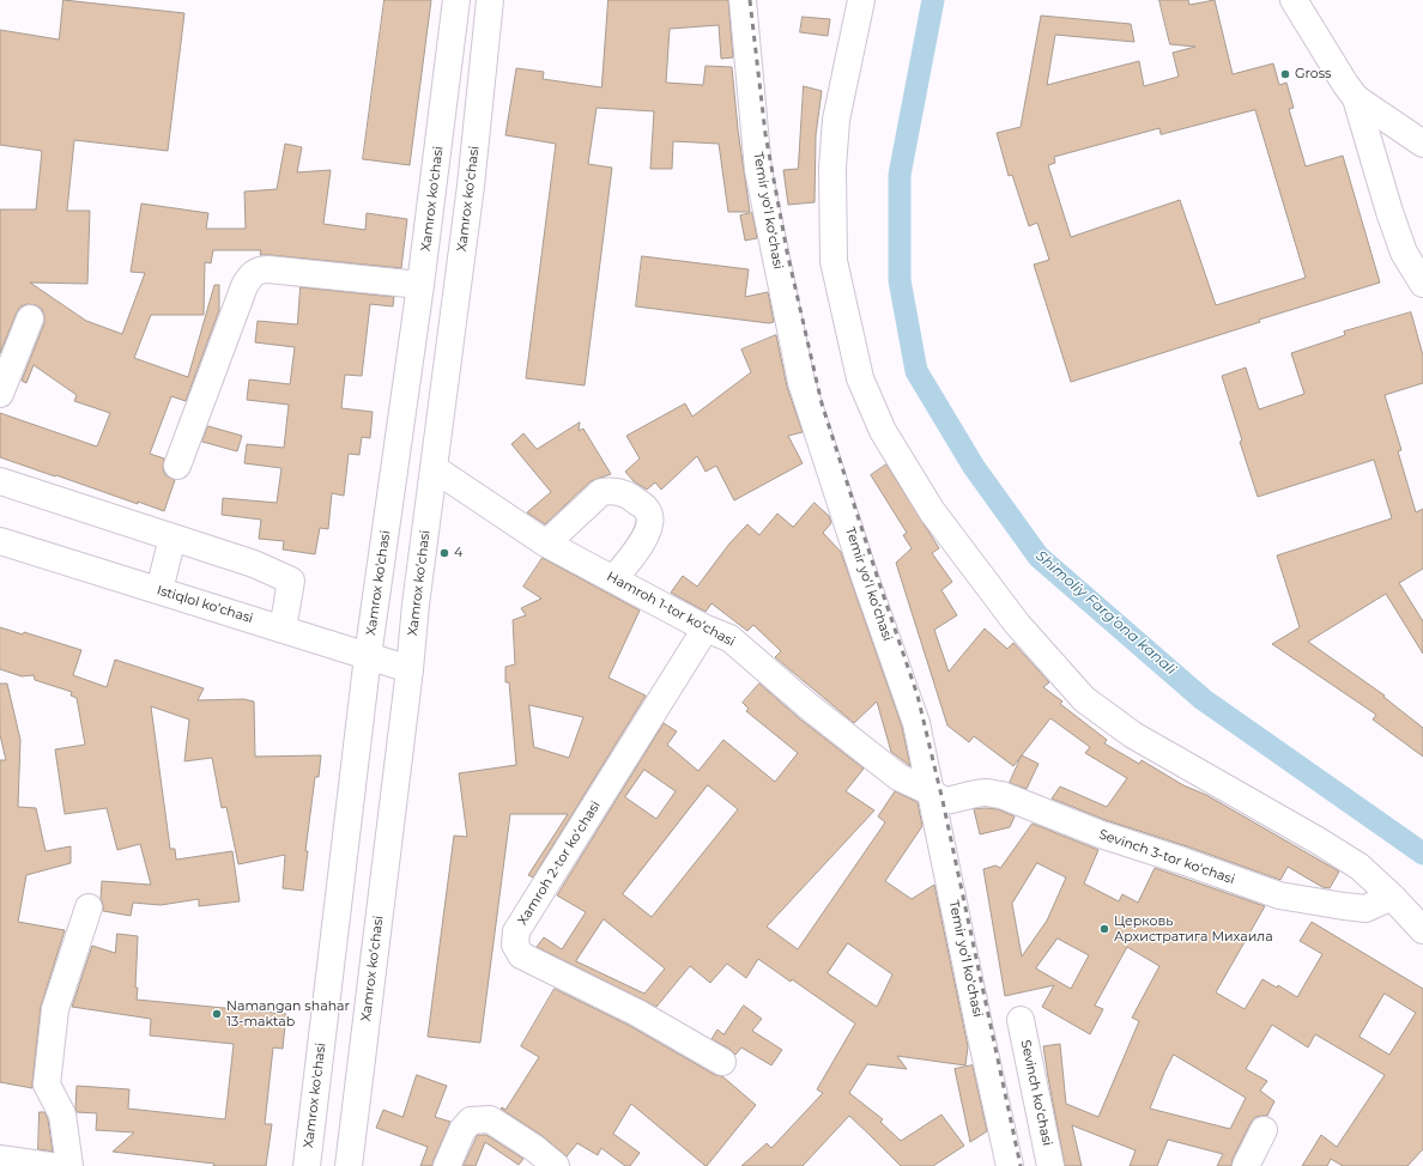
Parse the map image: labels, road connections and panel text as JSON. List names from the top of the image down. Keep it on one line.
{"streets":{"street":["Xamrox ko'chasi","Xamrox koʻchasi","Temir yoʻl koʻchasi","Istiqlol koʻchasi","Hamroh 1-tor koʻchasi","Sevinch 3-tor koʻchasi","Xamroh 2-tor koʻchasi","Sevinch koʻchasi"]},"crossings":[["Xamrox ko'chasi","Istiqlol koʻchasi"],["Xamrox koʻchasi","Istiqlol koʻchasi"],["Xamrox koʻchasi","Hamroh 1-tor koʻchasi"],["Temir yoʻl koʻchasi","Hamroh 1-tor koʻchasi"],["Temir yoʻl koʻchasi","Sevinch 3-tor koʻchasi"],["Hamroh 1-tor koʻchasi","Sevinch 3-tor koʻchasi"],["Hamroh 1-tor koʻchasi","Xamroh 2-tor koʻchasi"]],"water":["Shimoliy Fargʻona kanali"],"places":["Gross","4","Церковь Архистратига Михаила","Namangan shahar 13-maktab"]}
